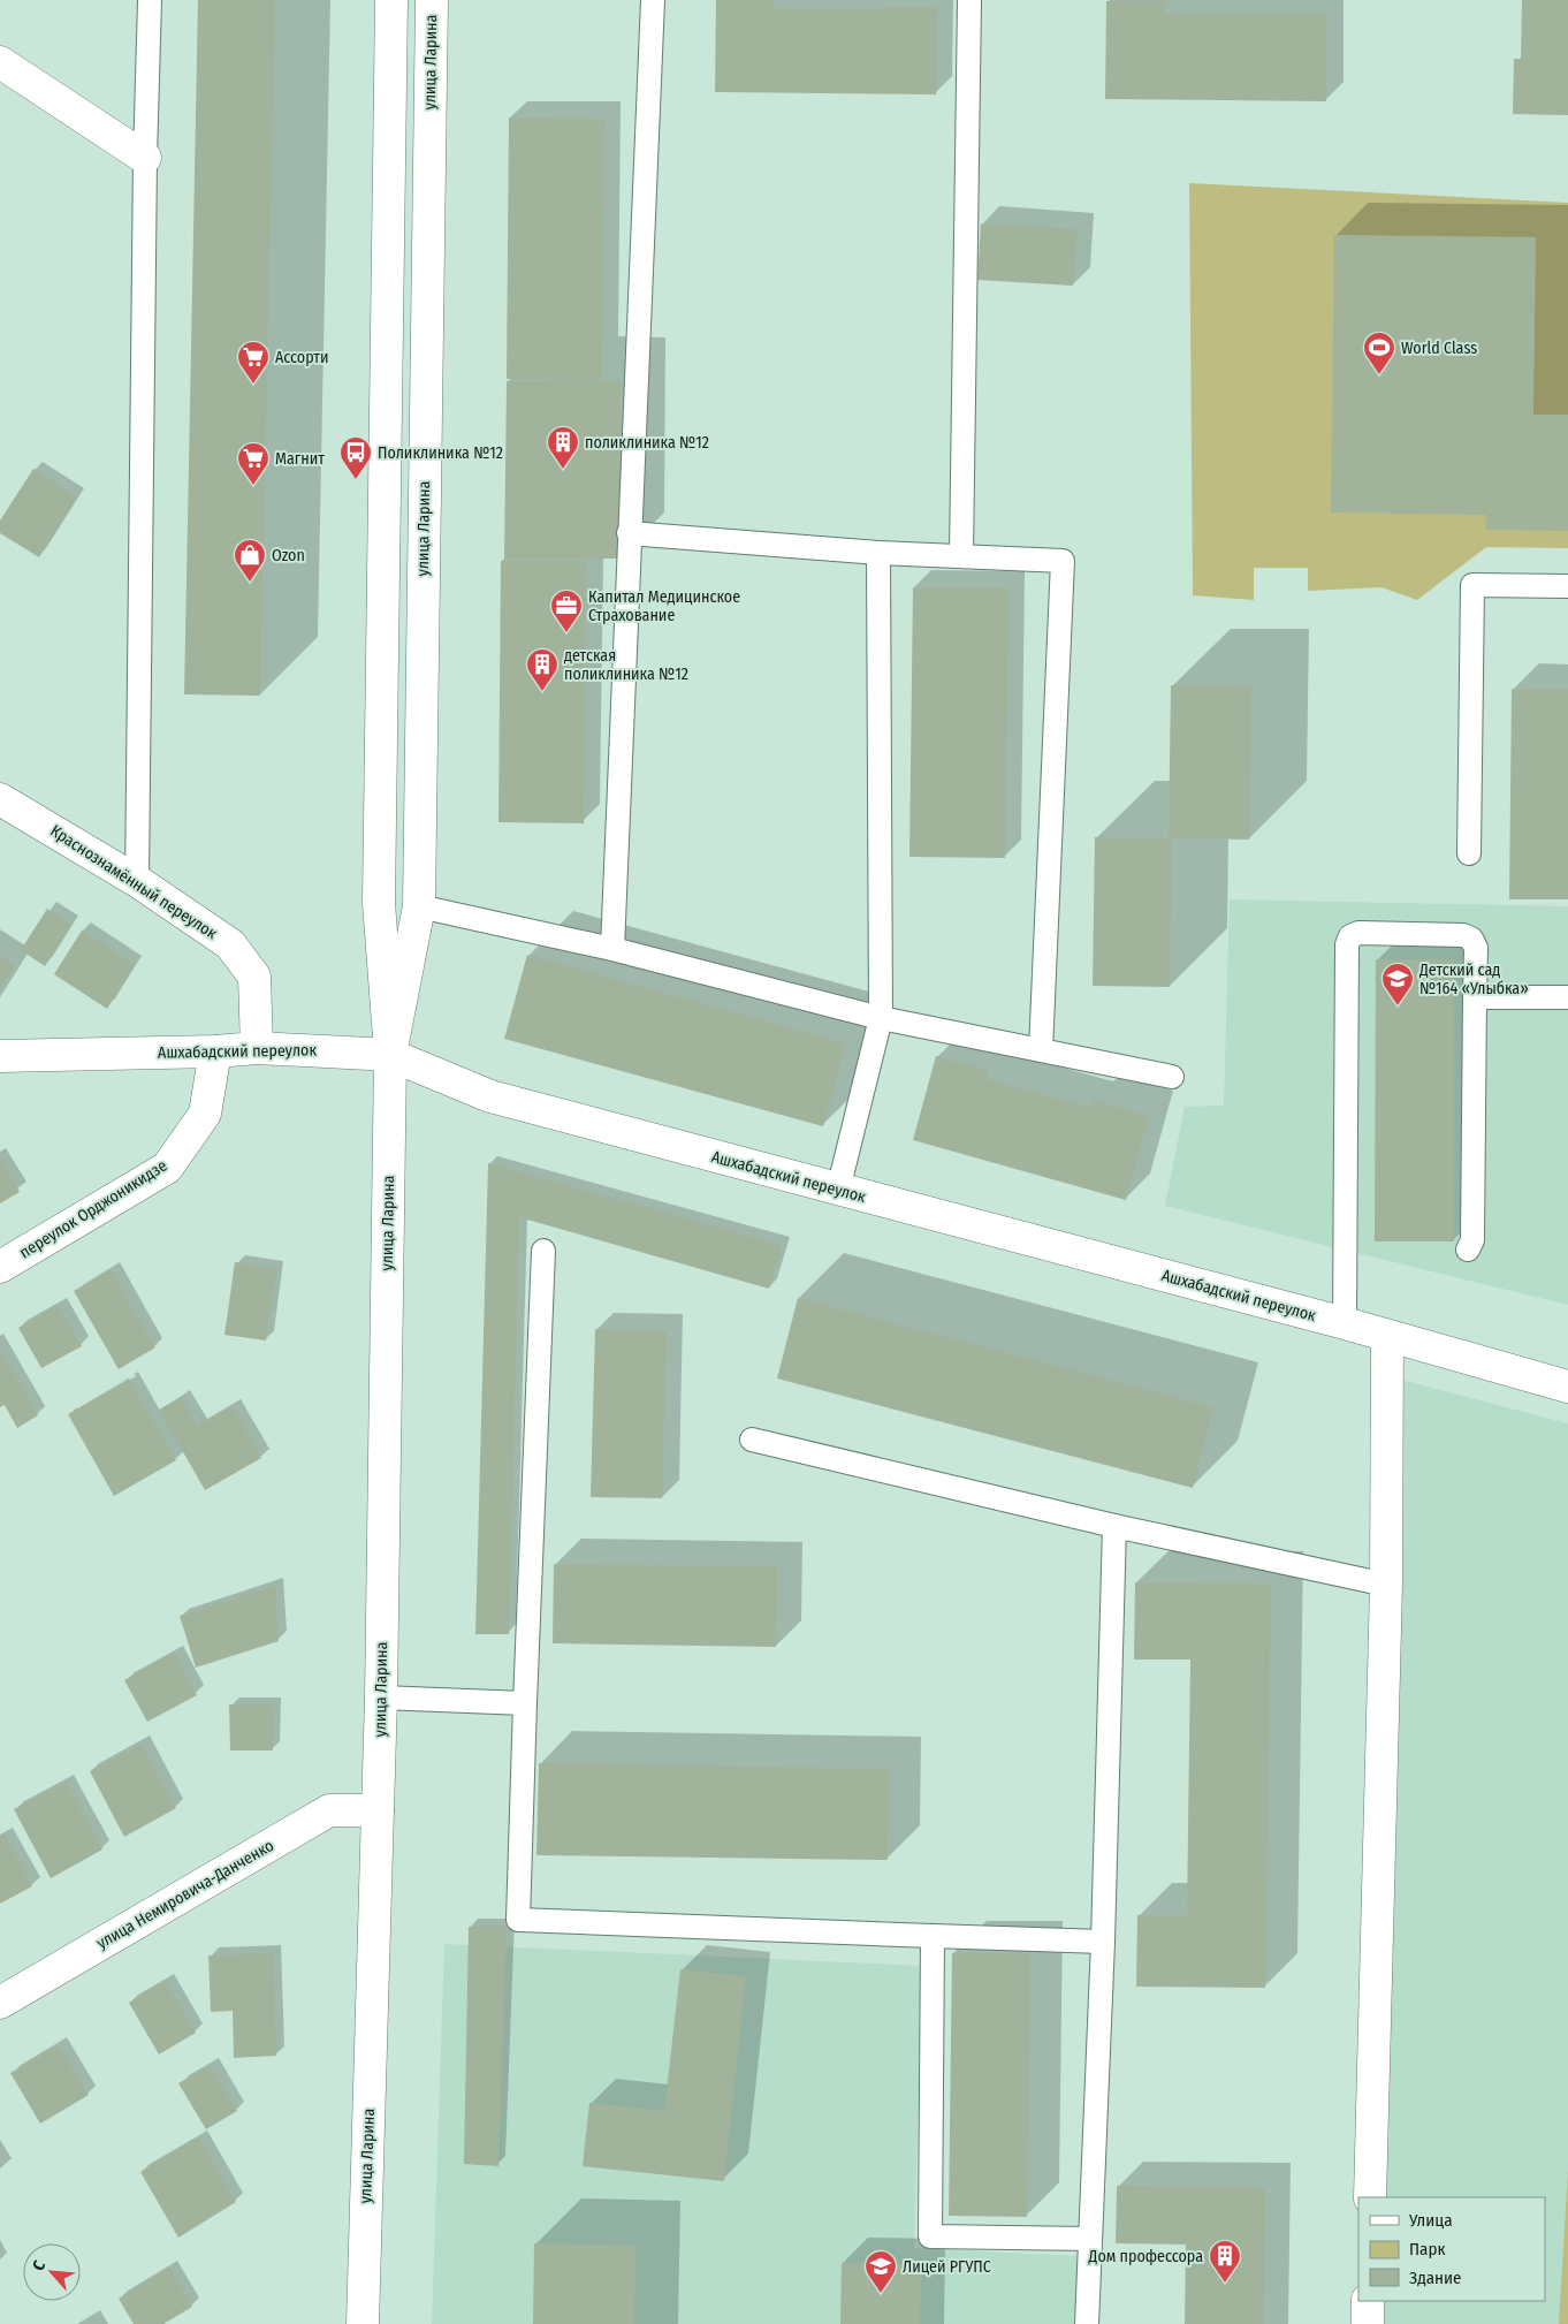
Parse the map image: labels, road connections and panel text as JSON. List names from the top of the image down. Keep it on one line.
{"streets":{"main road":["улица Ларина","Краснознамённый переулок","Ашхабадский переулок","переулок Орджоникидзе","улица Немировича-Данченко"]},"crossings":[["улица Ларина","Ашхабадский переулок"],["улица Ларина","улица Немировича-Данченко"],["Краснознамённый переулок","Ашхабадский переулок"],["Ашхабадский переулок","переулок Орджоникидзе"]],"places":{"sports":["World Class"],"supermarket":["Ассорти","Магнит"],"building":["поликлиника №12","детская поликлиника №12","Дом профессора"],"bus stop":["Поликлиника №12"],"shop":["Ozon"],"office":["Капитал Медицинское Страхование"],"school or university":["Детский сад №164 «Улыбка»","Лицей РГУПС"]},"legend":["Улица","Парк","Здание"],"north":"top left"}
